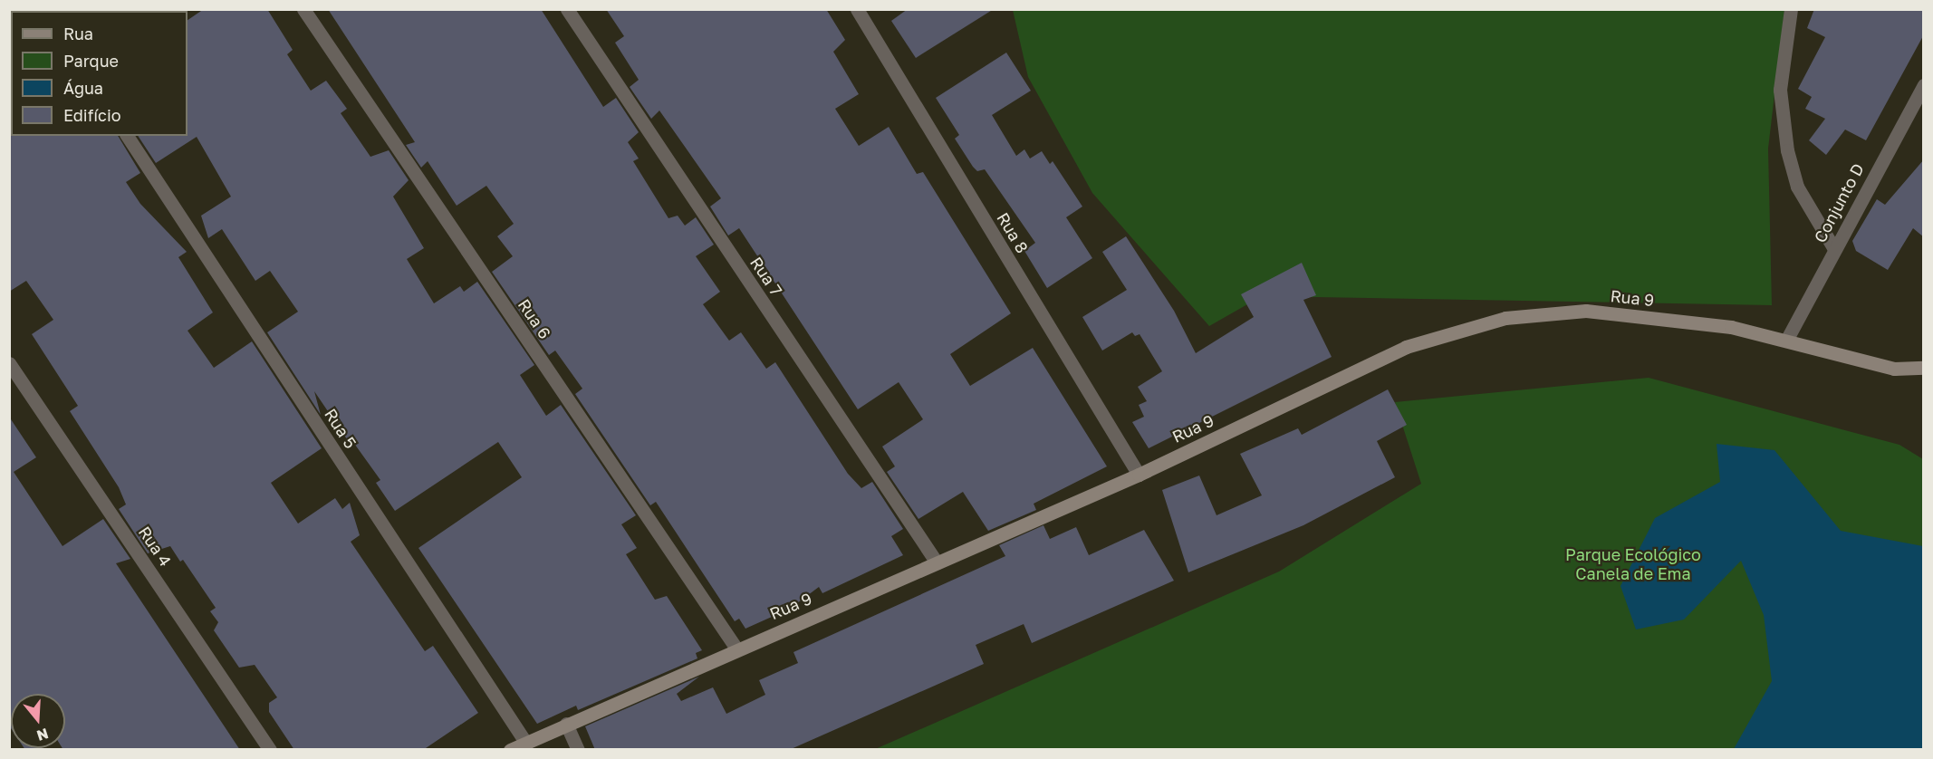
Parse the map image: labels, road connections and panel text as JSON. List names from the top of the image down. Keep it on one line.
{"streets":{"street":["Conjunto D","Rua 8","Rua 7","Rua 9","Rua 6","Rua 5","Rua 4"]},"crossings":[["Conjunto D","Rua 9"],["Rua 8","Rua 9"],["Rua 7","Rua 9"],["Rua 9","Rua 6"],["Rua 9","Rua 5"]],"parks":["Parque Ecológico Canela de Ema"],"legend":["Rua","Parque","Água","Edifício"],"north":"bottom"}
